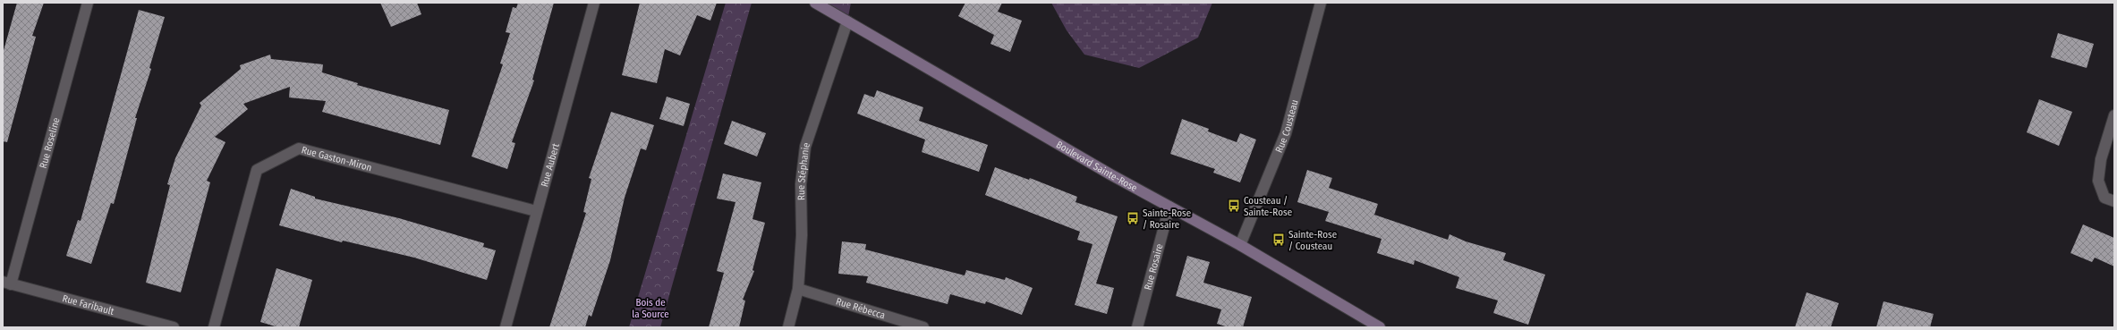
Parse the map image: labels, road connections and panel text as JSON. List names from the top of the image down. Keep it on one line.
{"streets":{"street":["Rue Cousteau","Rue Roseline","Rue Gaston-Miron","Rue Aubert","Boulevard Sainte-Rose","Rue Stéphanie","Rue Rosaire","Rue Faribault","Rue Rébecca"]},"crossings":[["Rue Cousteau","Boulevard Sainte-Rose"],["Rue Roseline","Rue Faribault"],["Rue Gaston-Miron","Rue Aubert"],["Boulevard Sainte-Rose","Rue Stéphanie"],["Boulevard Sainte-Rose","Rue Rosaire"],["Rue Stéphanie","Rue Rébecca"]],"parks":["Bois de la Source"],"places":{"bus stop":["Cousteau / Sainte-Rose","Sainte-Rose / Rosaire","Sainte-Rose / Cousteau"]}}
